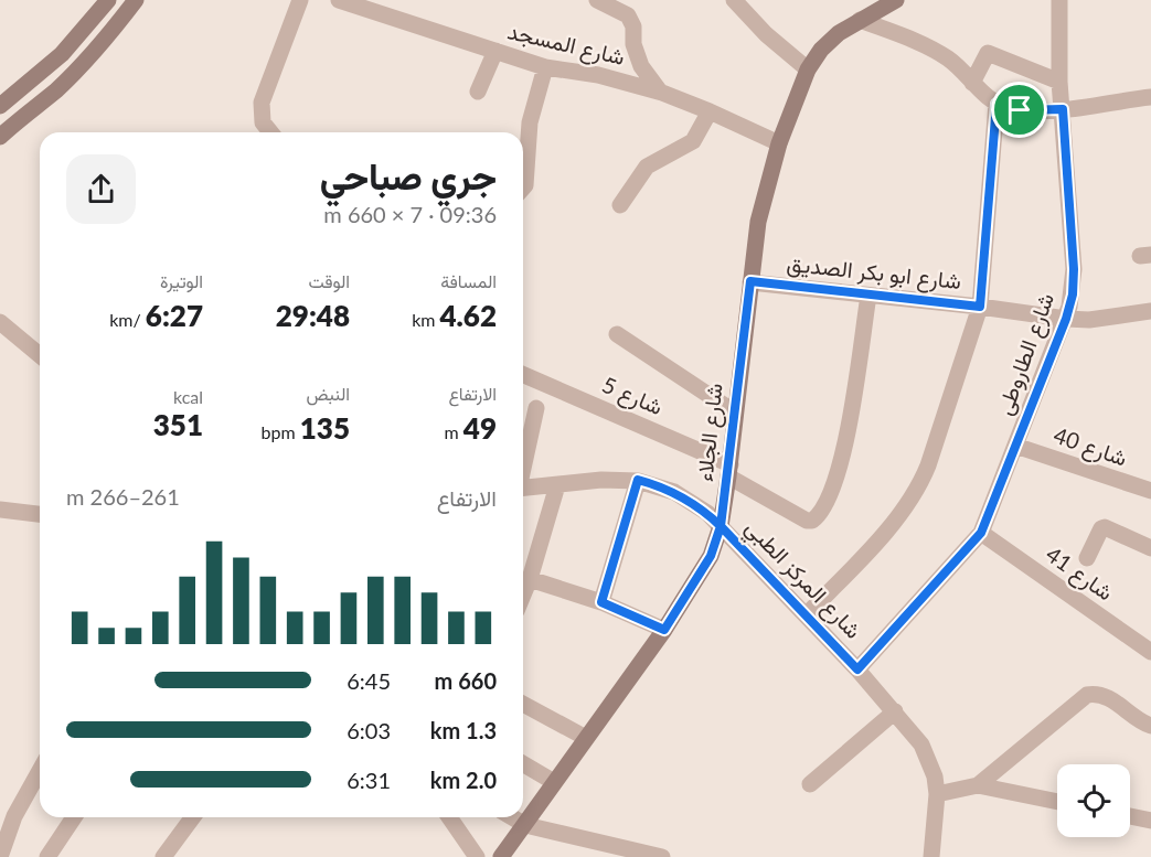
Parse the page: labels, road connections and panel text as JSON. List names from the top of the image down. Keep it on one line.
{"streets":{"street":["شارع المسجد","شارع ابو بكر الصديق","شارع الطاروطى","شارع 5","شارع الجلاء","شارع 40","شارع 41","شارع المركز الطبي"]},"crossings":[["شارع المسجد","شارع الجلاء"],["شارع ابو بكر الصديق","شارع الطاروطى"],["شارع ابو بكر الصديق","شارع 5"],["شارع ابو بكر الصديق","شارع الجلاء"],["شارع الطاروطى","شارع 40"],["شارع الطاروطى","شارع 41"],["شارع الطاروطى","شارع المركز الطبي"],["شارع 5","شارع الجلاء"],["شارع الجلاء","شارع المركز الطبي"]],"page":{"heading":["جري صباحي","09:36 · 7 × 660 m"],"stats":[["المسافة","4.62 km"],["الوقت","29:48"],["الوتيرة","6:27 /km"],["الارتفاع","49 m"],["النبض","135 bpm"],["kcal","351"]],"chart":["الارتفاع","261–266 m"],"list":[{"name":"660 m","note":"6:45"},{"name":"1.3 km","note":"6:03"},{"name":"2.0 km","note":"6:31"}]}}
